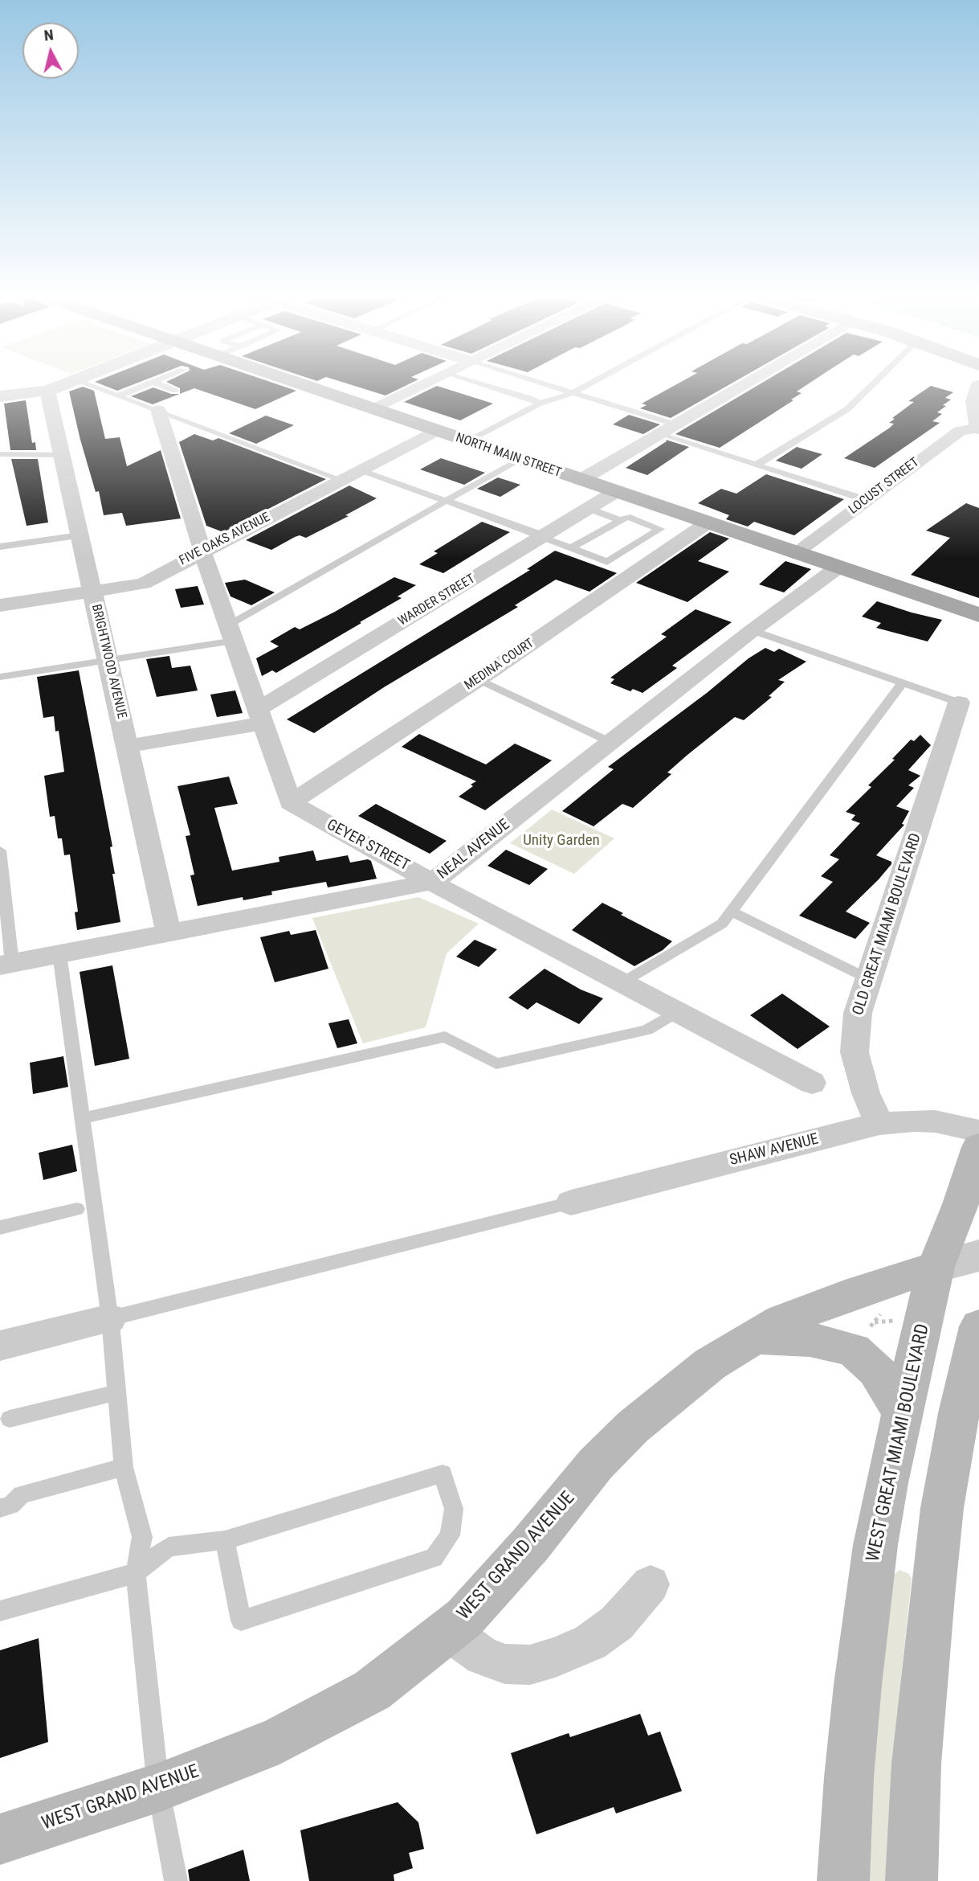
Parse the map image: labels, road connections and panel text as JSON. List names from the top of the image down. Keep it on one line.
{"streets":{"main road":["NORTH MAIN STREET","WEST GREAT MIAMI BOULEVARD","WEST GRAND AVENUE"],"street":["LOCUST STREET","FIVE OAKS AVENUE","WARDER STREET","BRIGHTWOOD AVENUE","MEDINA COURT","GEYER STREET","NEAL AVENUE","OLD GREAT MIAMI BOULEVARD","SHAW AVENUE"]},"crossings":[["NORTH MAIN STREET","LOCUST STREET"],["NORTH MAIN STREET","FIVE OAKS AVENUE"],["NORTH MAIN STREET","WARDER STREET"],["NORTH MAIN STREET","MEDINA COURT"],["NORTH MAIN STREET","NEAL AVENUE"],["FIVE OAKS AVENUE","BRIGHTWOOD AVENUE"],["WARDER STREET","BRIGHTWOOD AVENUE"],["BRIGHTWOOD AVENUE","NEAL AVENUE"],["MEDINA COURT","GEYER STREET"],["GEYER STREET","NEAL AVENUE"],["OLD GREAT MIAMI BOULEVARD","SHAW AVENUE"],["WEST GREAT MIAMI BOULEVARD","WEST GRAND AVENUE"]],"parks":["Unity Garden"],"north":"top"}
